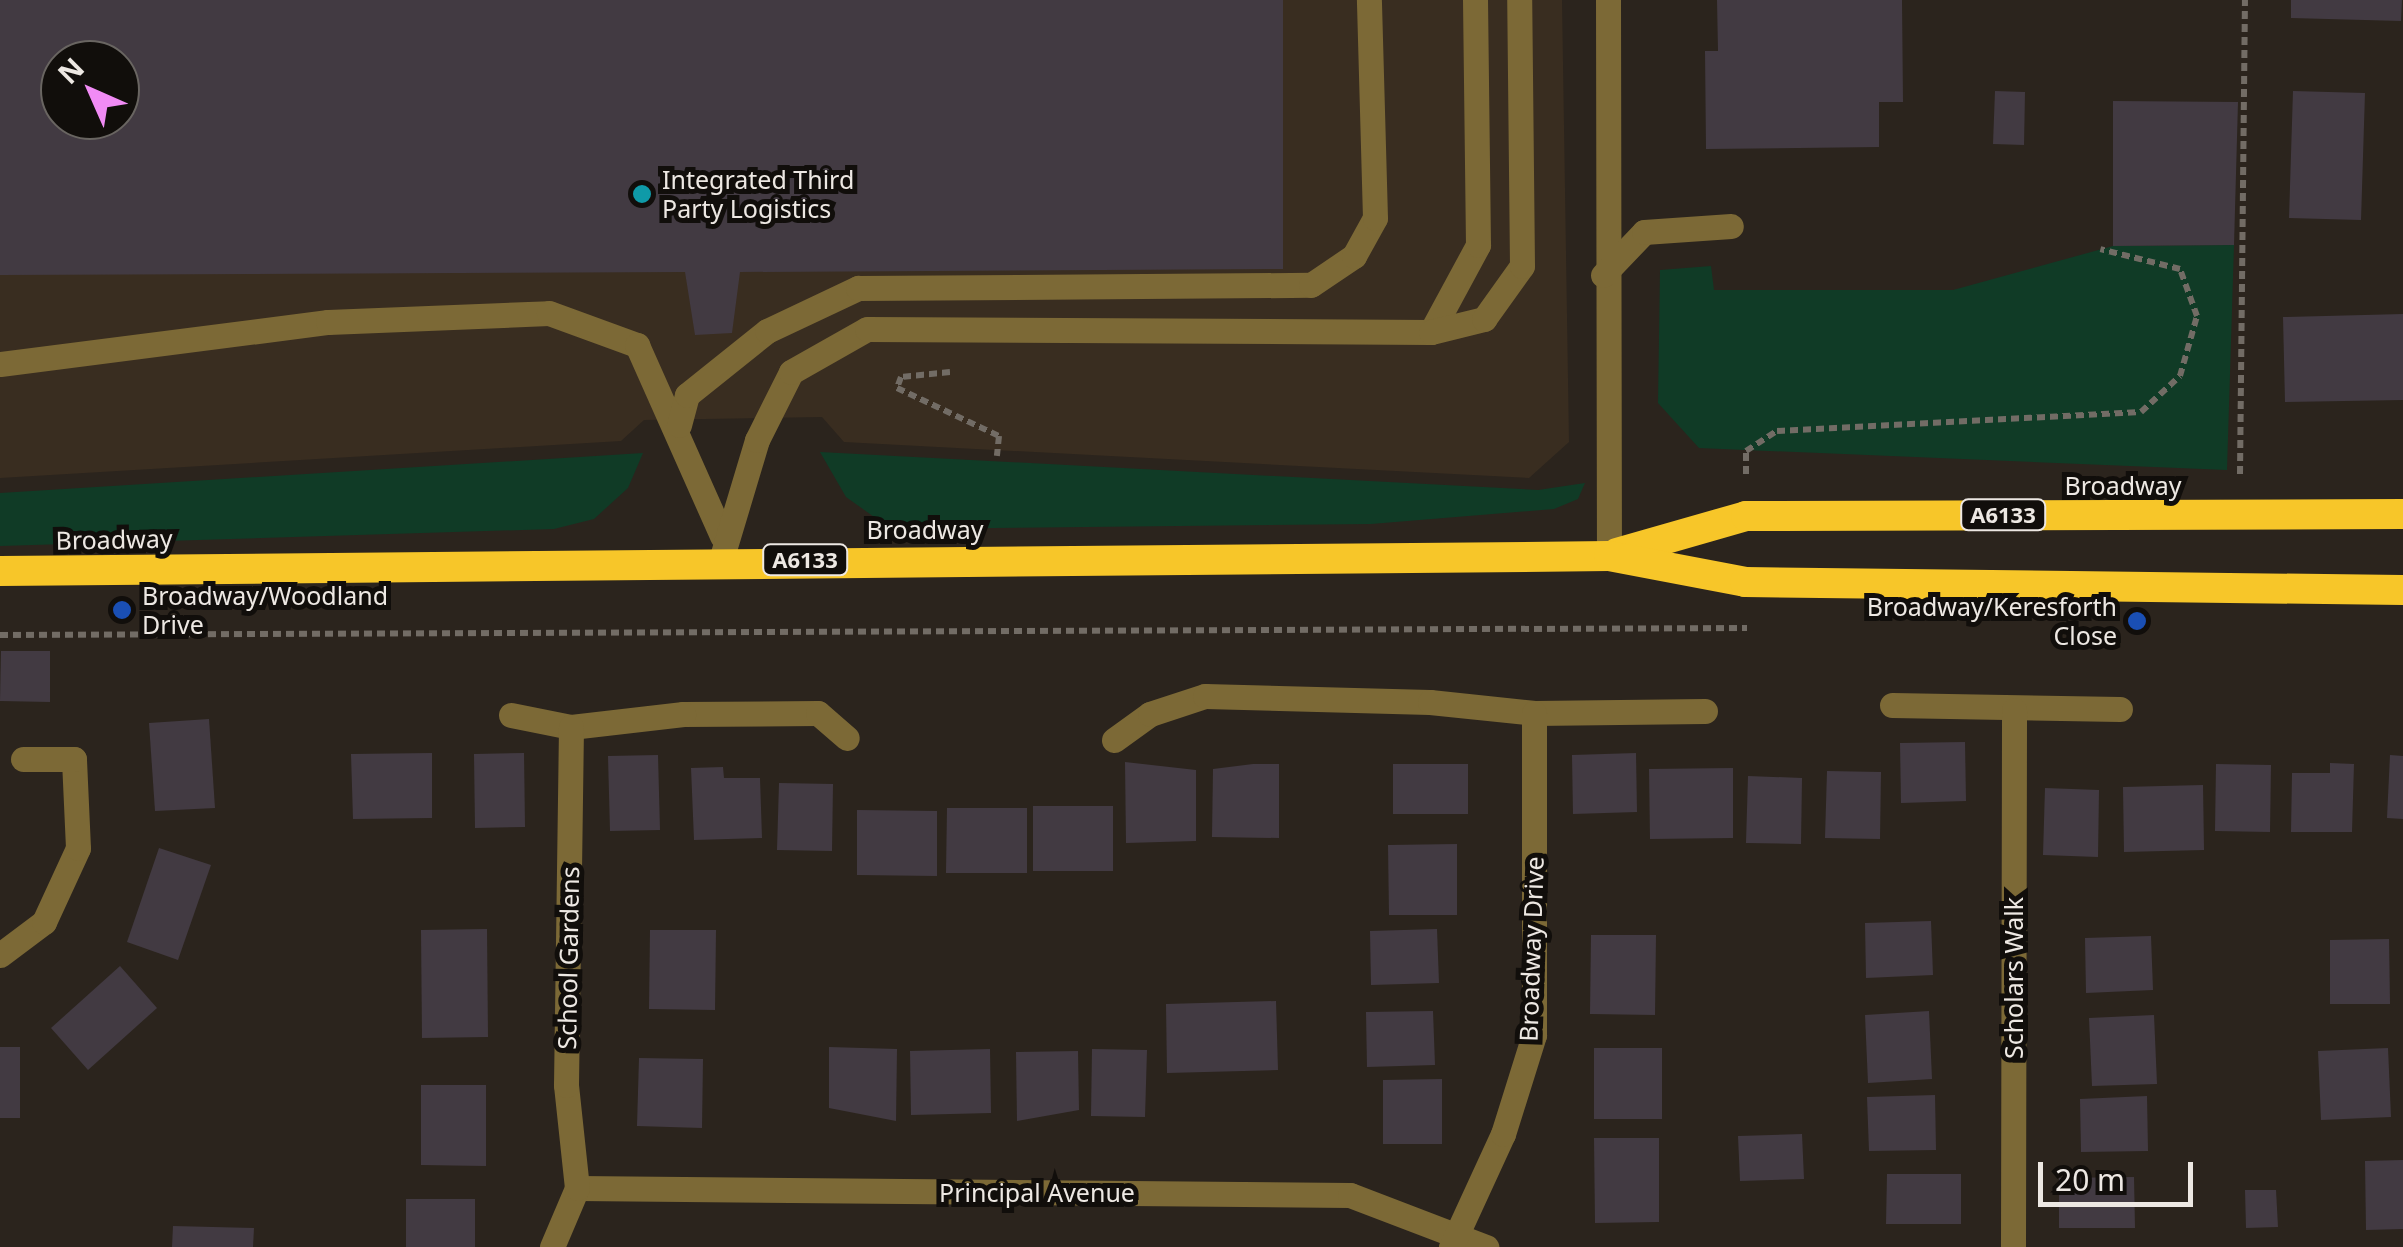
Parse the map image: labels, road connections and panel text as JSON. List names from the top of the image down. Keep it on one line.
{"streets":{"highway":["Broadway","A6133"],"street":["Broadway Drive","School Gardens","Scholars Walk","Principal Avenue"]},"crossings":[["Broadway Drive","Principal Avenue"],["School Gardens","Principal Avenue"]],"places":["Integrated Third Party Logistics","Broadway/Woodland Drive","Broadway/Keresforth Close"],"scale_bar":"20 m","north":"top left"}
